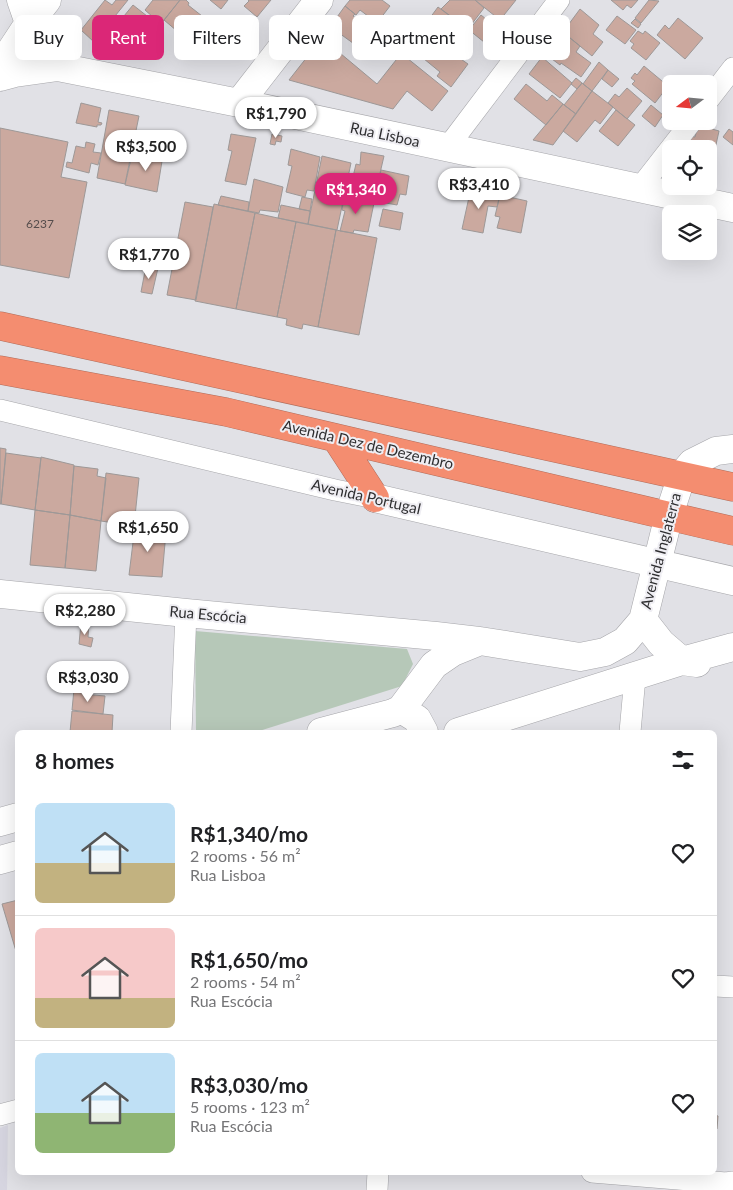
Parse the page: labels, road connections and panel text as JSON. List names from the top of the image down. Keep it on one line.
{"streets":{"highway":["Avenida Dez de Dezembro"],"main road":["Rua Lisboa","Avenida Portugal","Avenida Inglaterra","Rua Escócia"]},"crossings":[["Avenida Dez de Dezembro","Avenida Inglaterra"],["Avenida Portugal","Avenida Inglaterra"],["Avenida Inglaterra","Rua Escócia"]],"house_numbers":["6237"],"north":"left","page":{"chip":["Buy","Rent","Filters","New","Apartment","House"],"price":["R$1,790","R$3,500","R$3,410","R$1,340","R$1,770","R$1,650","R$2,280","R$3,030"],"heading":"8 homes","list":[{"name":"R$1,340/mo","note":"2 rooms · 56 m² · Rua Lisboa"},{"name":"R$1,650/mo","note":"2 rooms · 54 m² · Rua Escócia"},{"name":"R$3,030/mo","note":"5 rooms · 123 m² · Rua Escócia"}]}}
